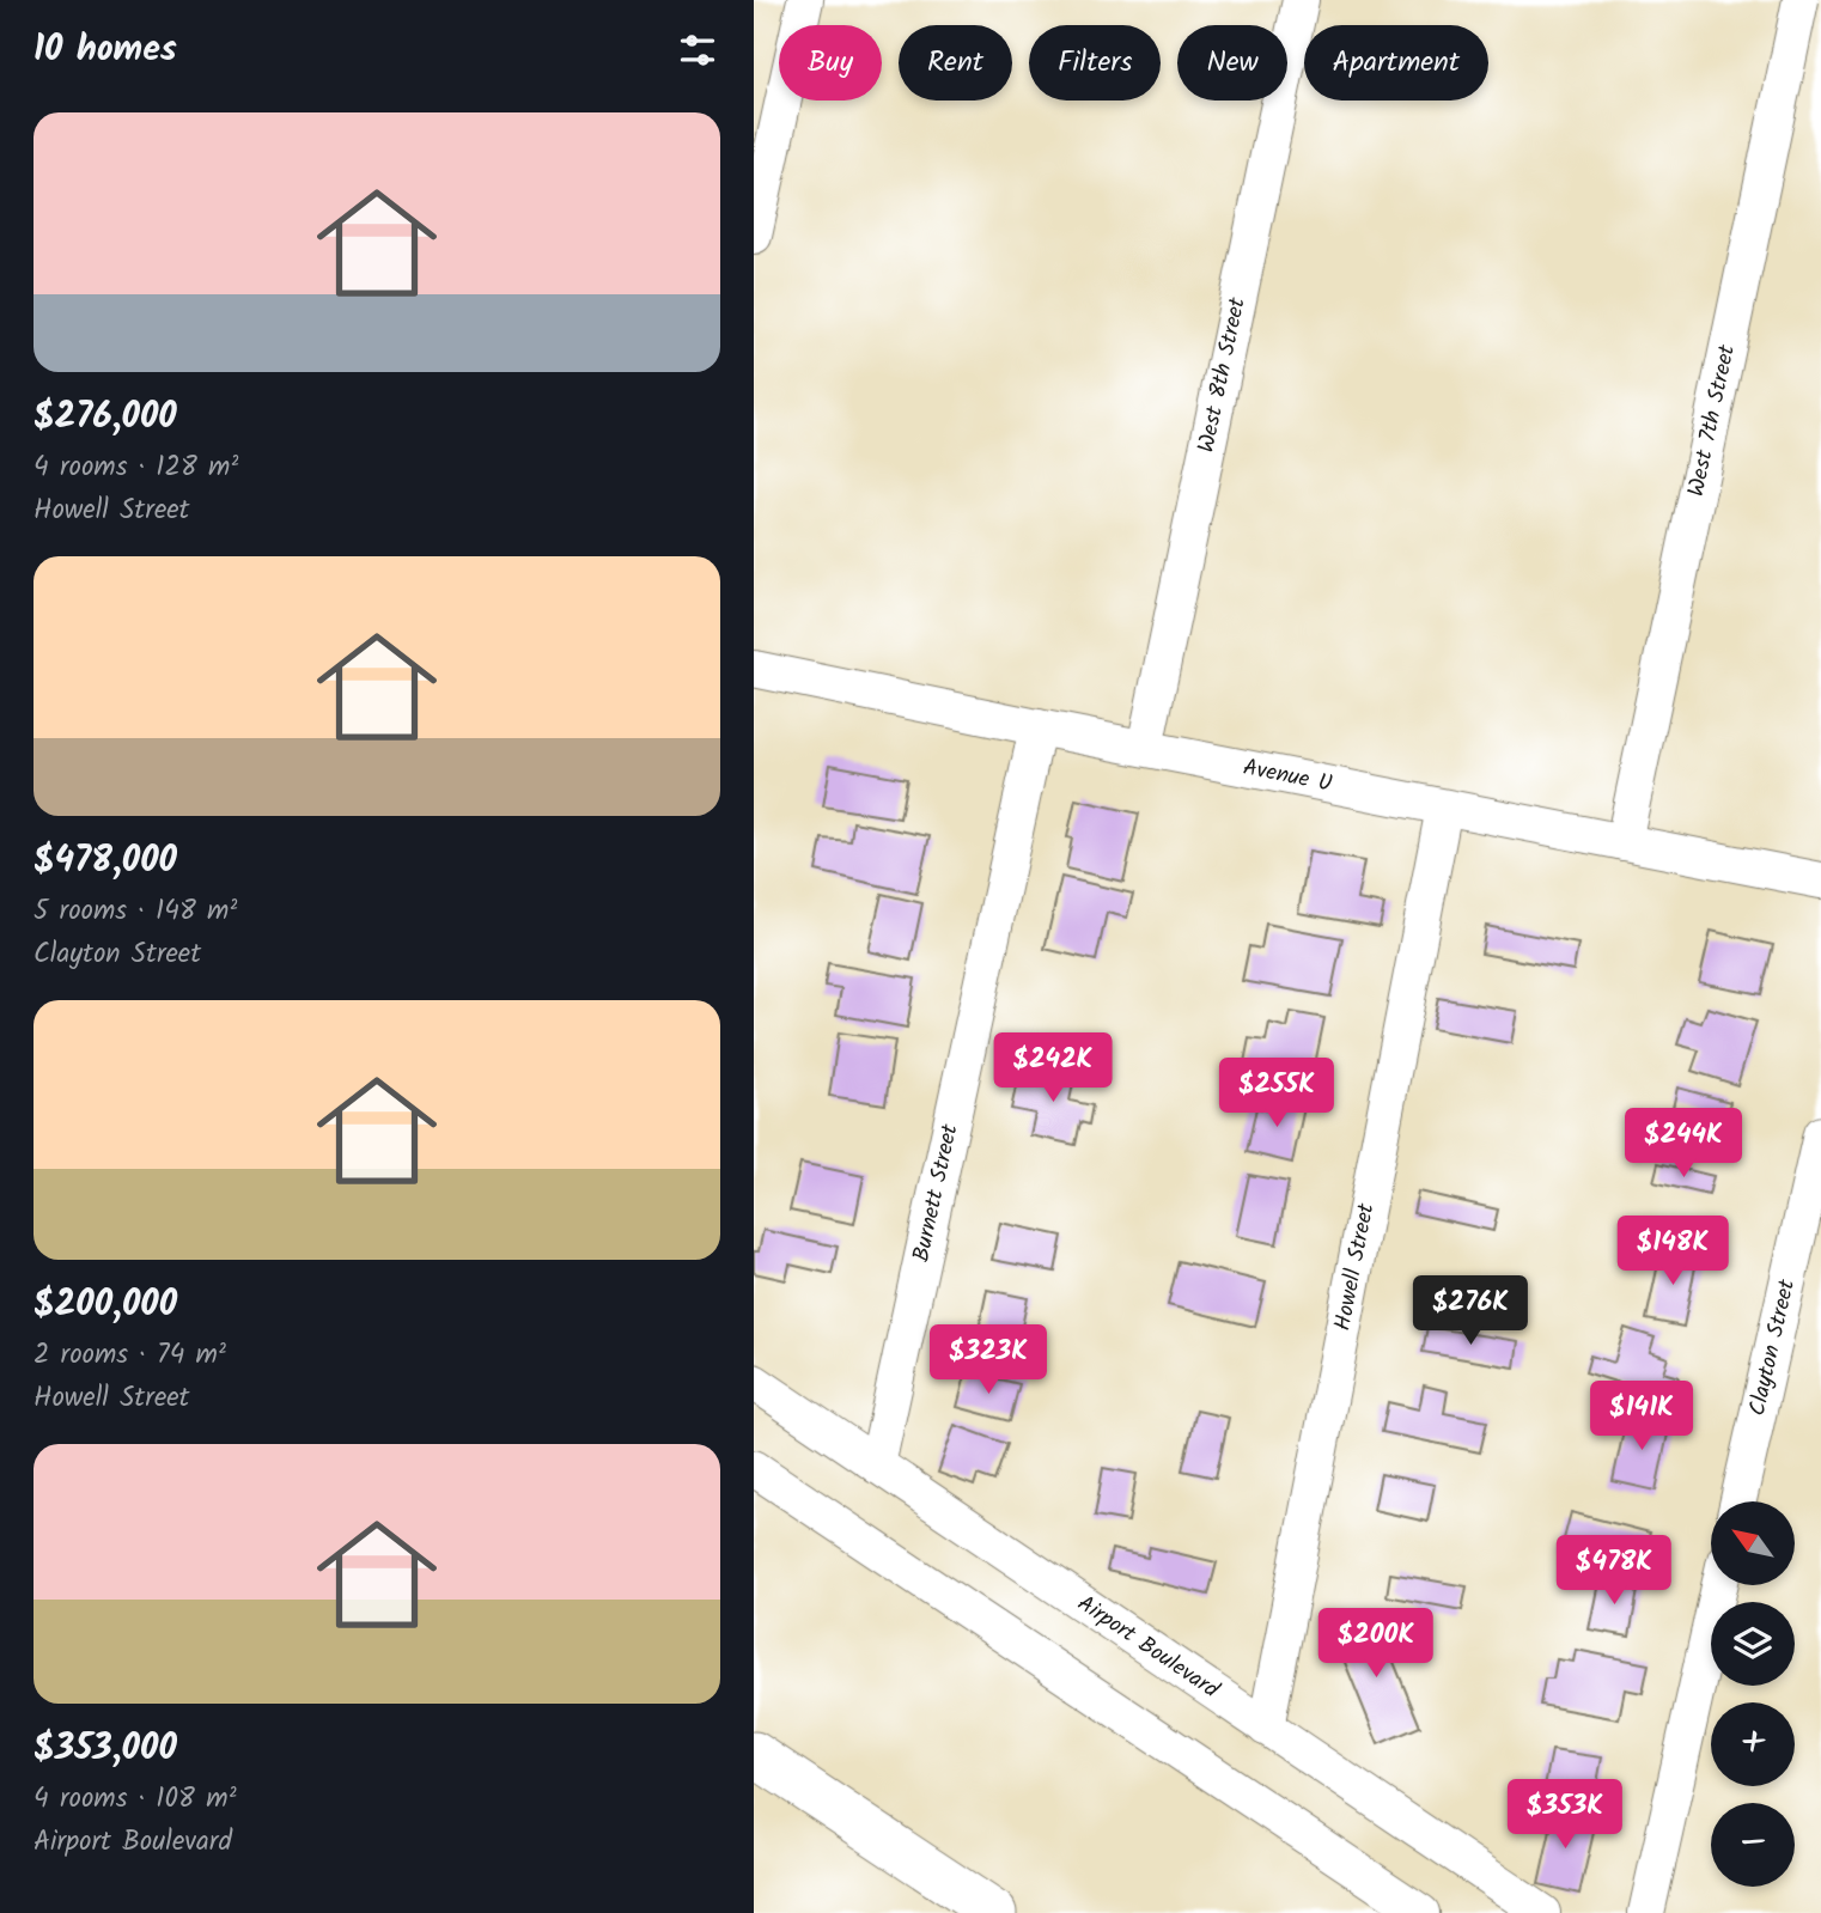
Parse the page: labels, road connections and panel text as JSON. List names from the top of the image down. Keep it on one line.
{"streets":{"street":["West 8th Street","West 7th Street","Avenue U","Burnett Street","Howell Street","Clayton Street","Airport Boulevard"]},"crossings":[["West 8th Street","Avenue U"],["West 7th Street","Avenue U"],["Avenue U","Burnett Street"],["Avenue U","Howell Street"],["Burnett Street","Airport Boulevard"],["Howell Street","Airport Boulevard"]],"north":"top left","page":{"heading":"10 homes","chip":["Buy","Rent","Filters","New","Apartment"],"list":[{"name":"$276,000","note":"4 rooms · 128 m² · Howell Street"},{"name":"$478,000","note":"5 rooms · 148 m² · Clayton Street"},{"name":"$200,000","note":"2 rooms · 74 m² · Howell Street"},{"name":"$353,000","note":"4 rooms · 108 m² · Airport Boulevard"}],"price":["$242K","$255K","$244K","$148K","$276K","$323K","$141K","$478K","$200K","$353K"],"map_buttons":["+","−"]}}
